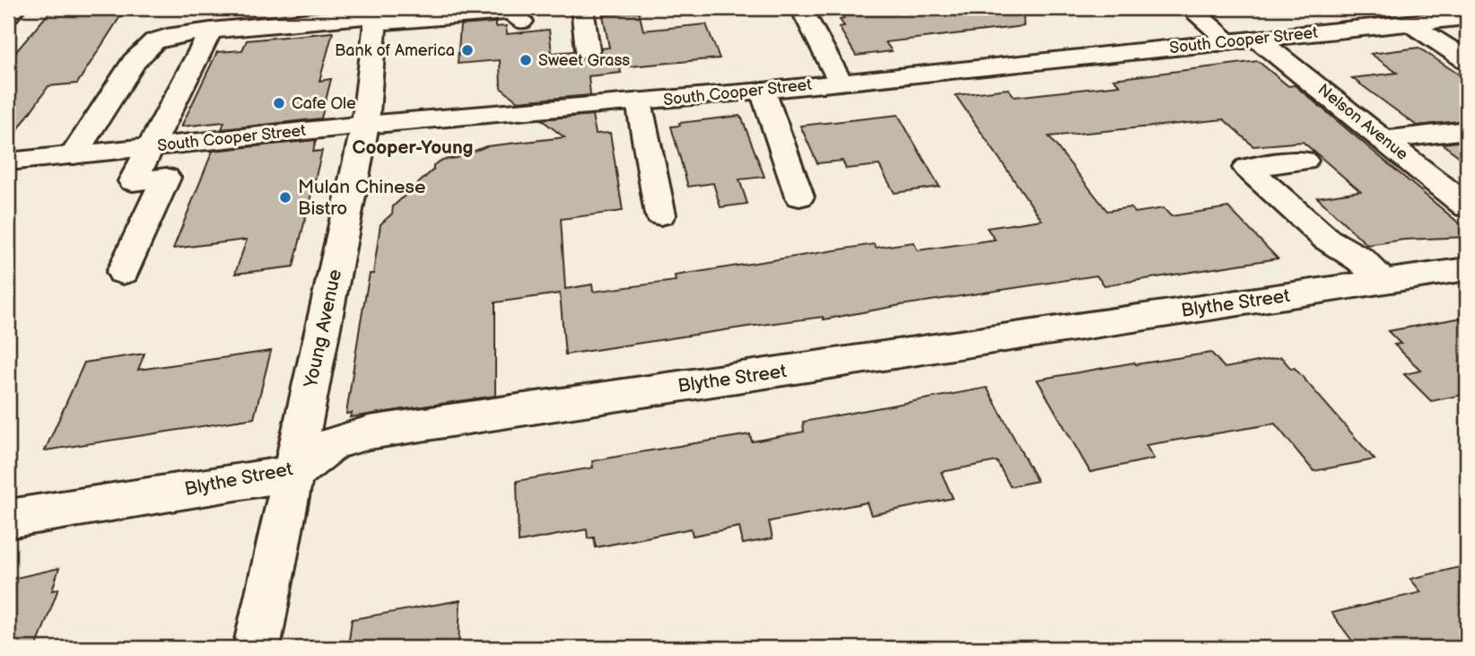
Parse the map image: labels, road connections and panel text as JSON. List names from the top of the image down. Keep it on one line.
{"streets":{"street":["South Cooper Street","Nelson Avenue","Blythe Street","Young Avenue"]},"crossings":[["South Cooper Street","Nelson Avenue"],["South Cooper Street","Young Avenue"],["Blythe Street","Young Avenue"]],"districts":["Cooper-Young"],"places":["Bank of America","Sweet Grass","Cafe Ole","Mulan Chinese Bistro"]}
